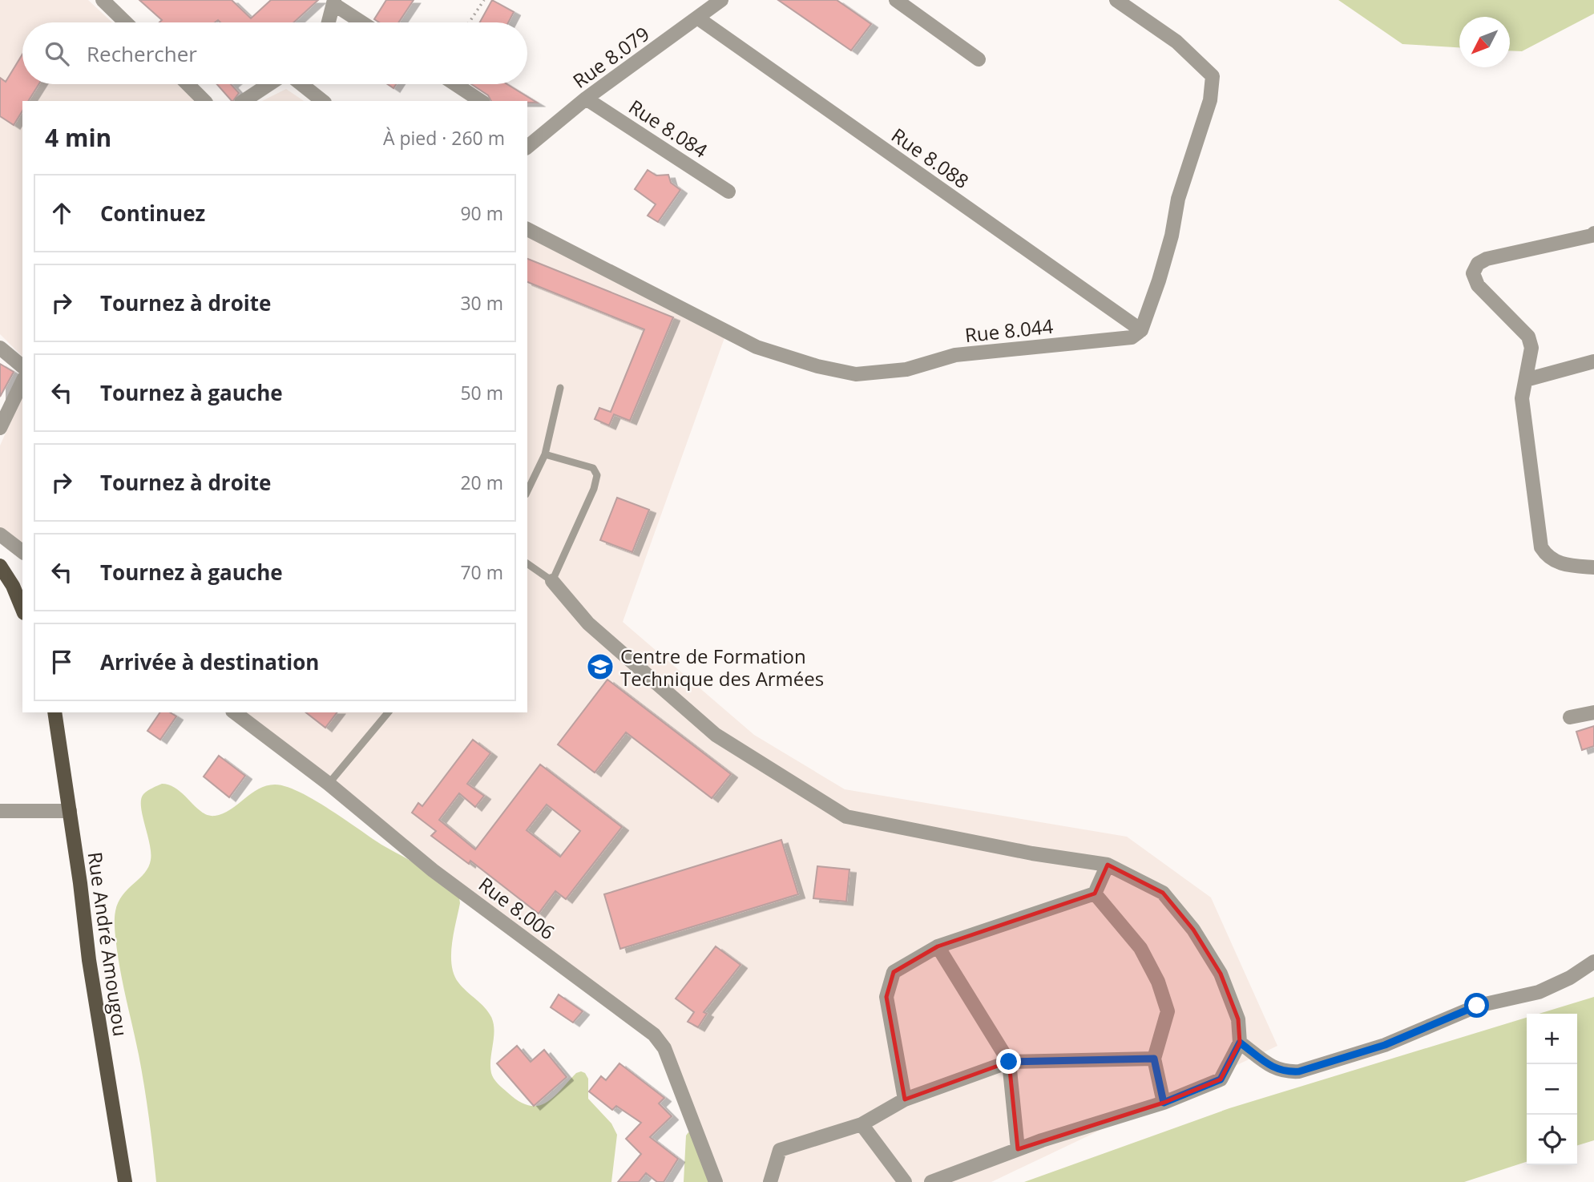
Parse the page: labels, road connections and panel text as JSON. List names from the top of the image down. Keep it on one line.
{"streets":{"main road":["Rue André Amougou"],"street":["Rue 8.079","Rue 8.084","Rue 8.088","Rue 8.044","Rue 8.006"]},"crossings":[["Rue 8.079","Rue 8.084"],["Rue 8.079","Rue 8.088"],["Rue 8.088","Rue 8.044"]],"places":{"school or university":["Centre de Formation Technique des Armées"]},"north":"bottom left","page":{"search":"Rechercher","heading":["4 min","À pied · 260 m"],"list":[["Continuez","90 m"],["Tournez à droite","30 m"],["Tournez à gauche","50 m"],["Tournez à droite","20 m"],["Tournez à gauche","70 m"],"Arrivée à destination"],"map_buttons":["+","−"]}}
